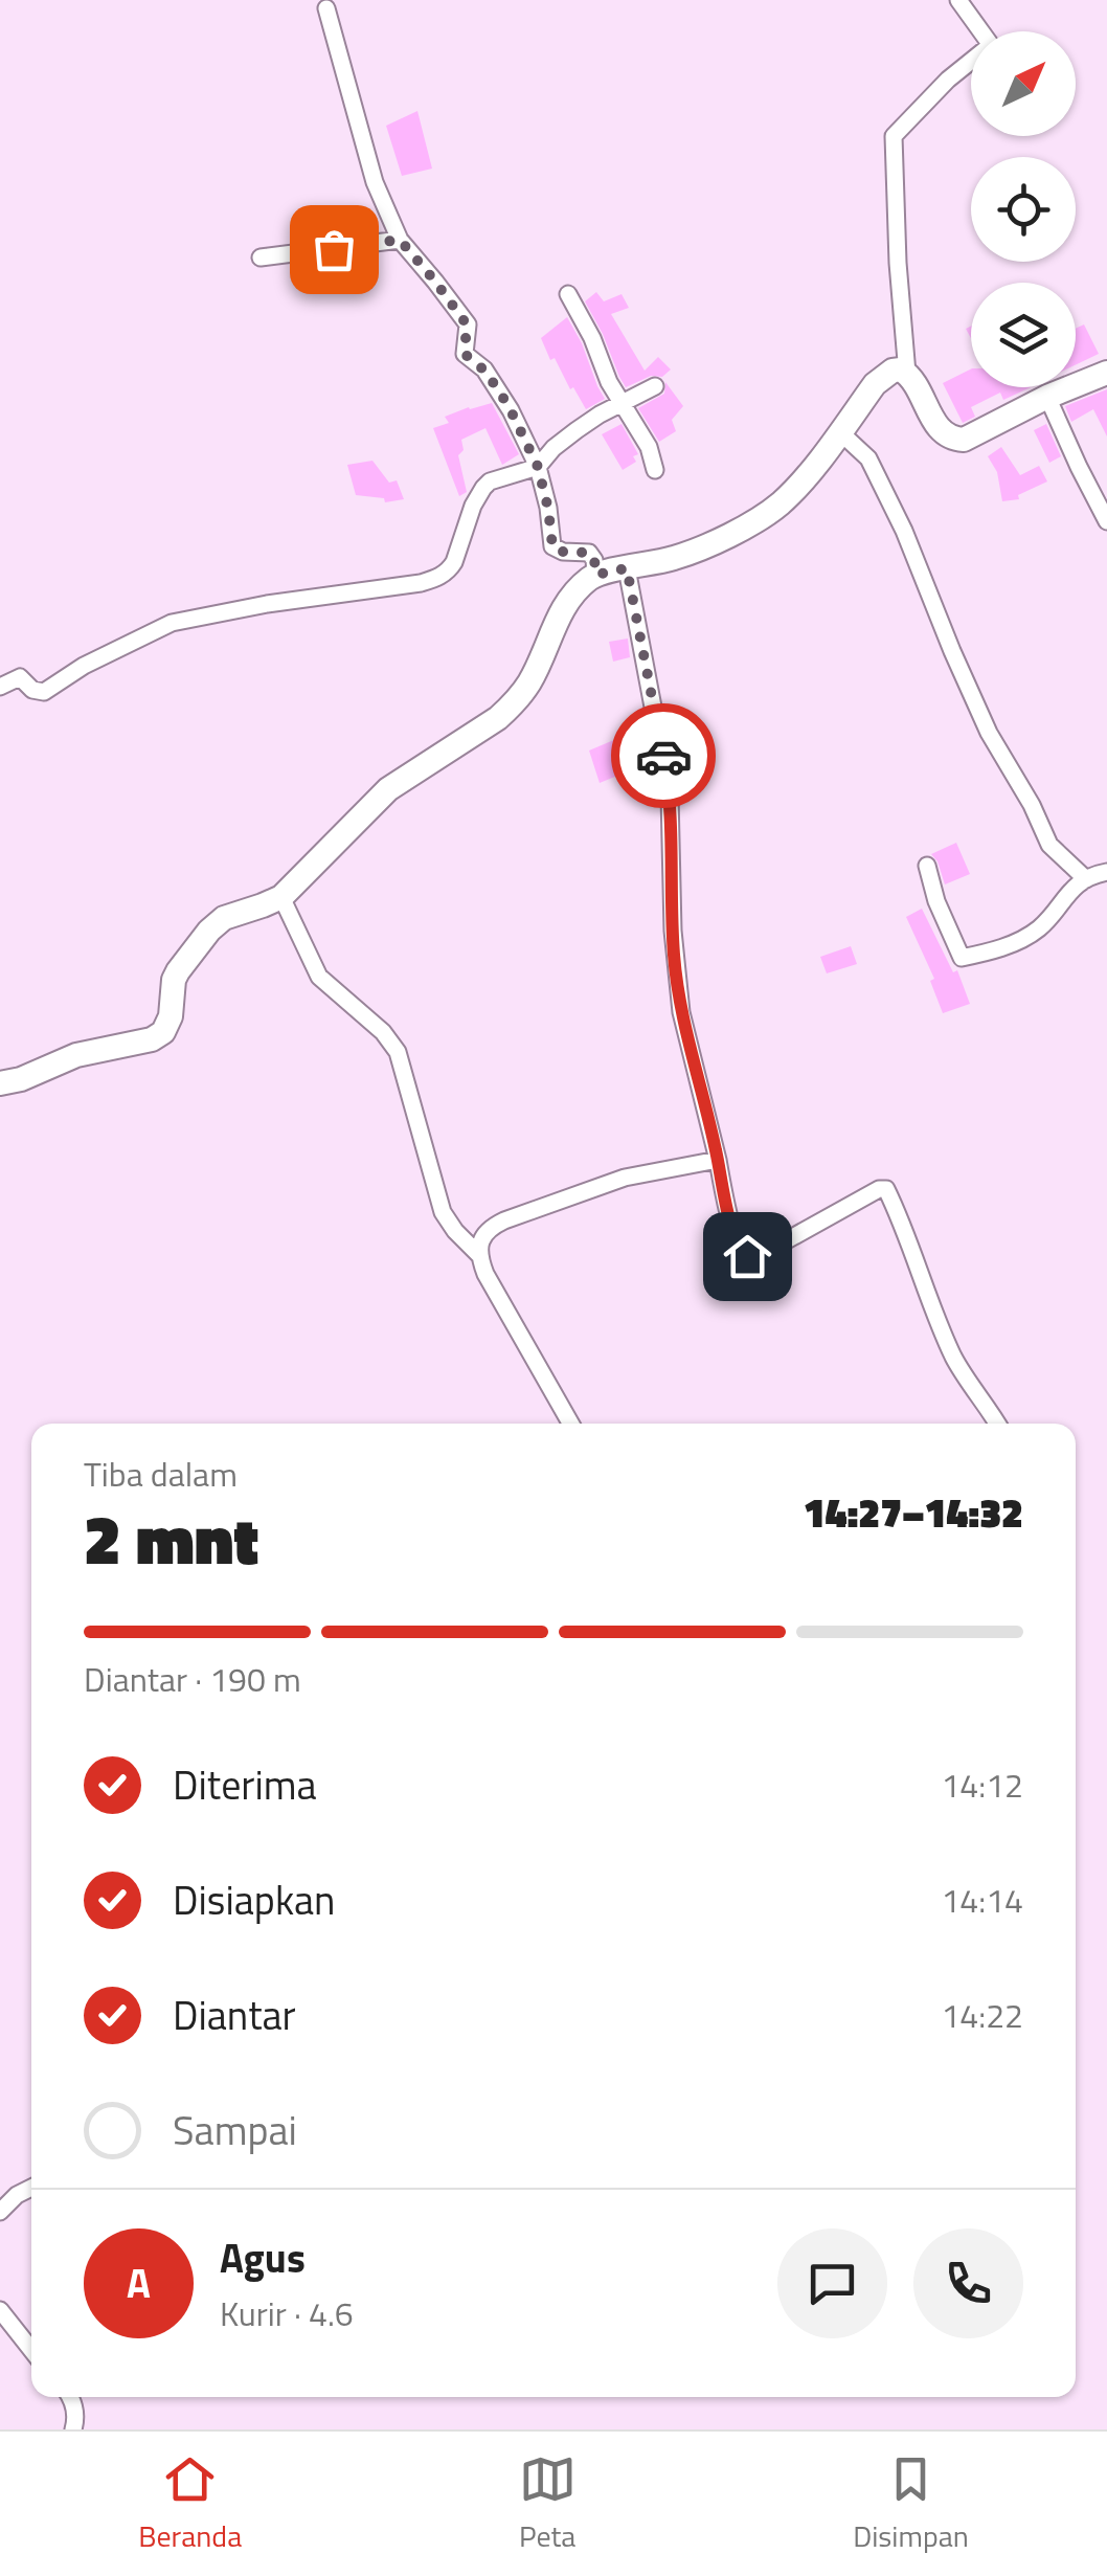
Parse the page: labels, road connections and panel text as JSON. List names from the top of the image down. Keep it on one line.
{"north":"top right","page":{"heading":["2 mnt","Tiba dalam","14:27–14:32"],"panel":["Agus","Kurir · 4.6"],"bar":"Diantar · 190 m","list":[["Diterima","14:12"],["Disiapkan","14:14"],["Diantar","14:22"],"Sampai"],"round":"A","tabs":["Beranda","Peta","Disimpan"]}}
